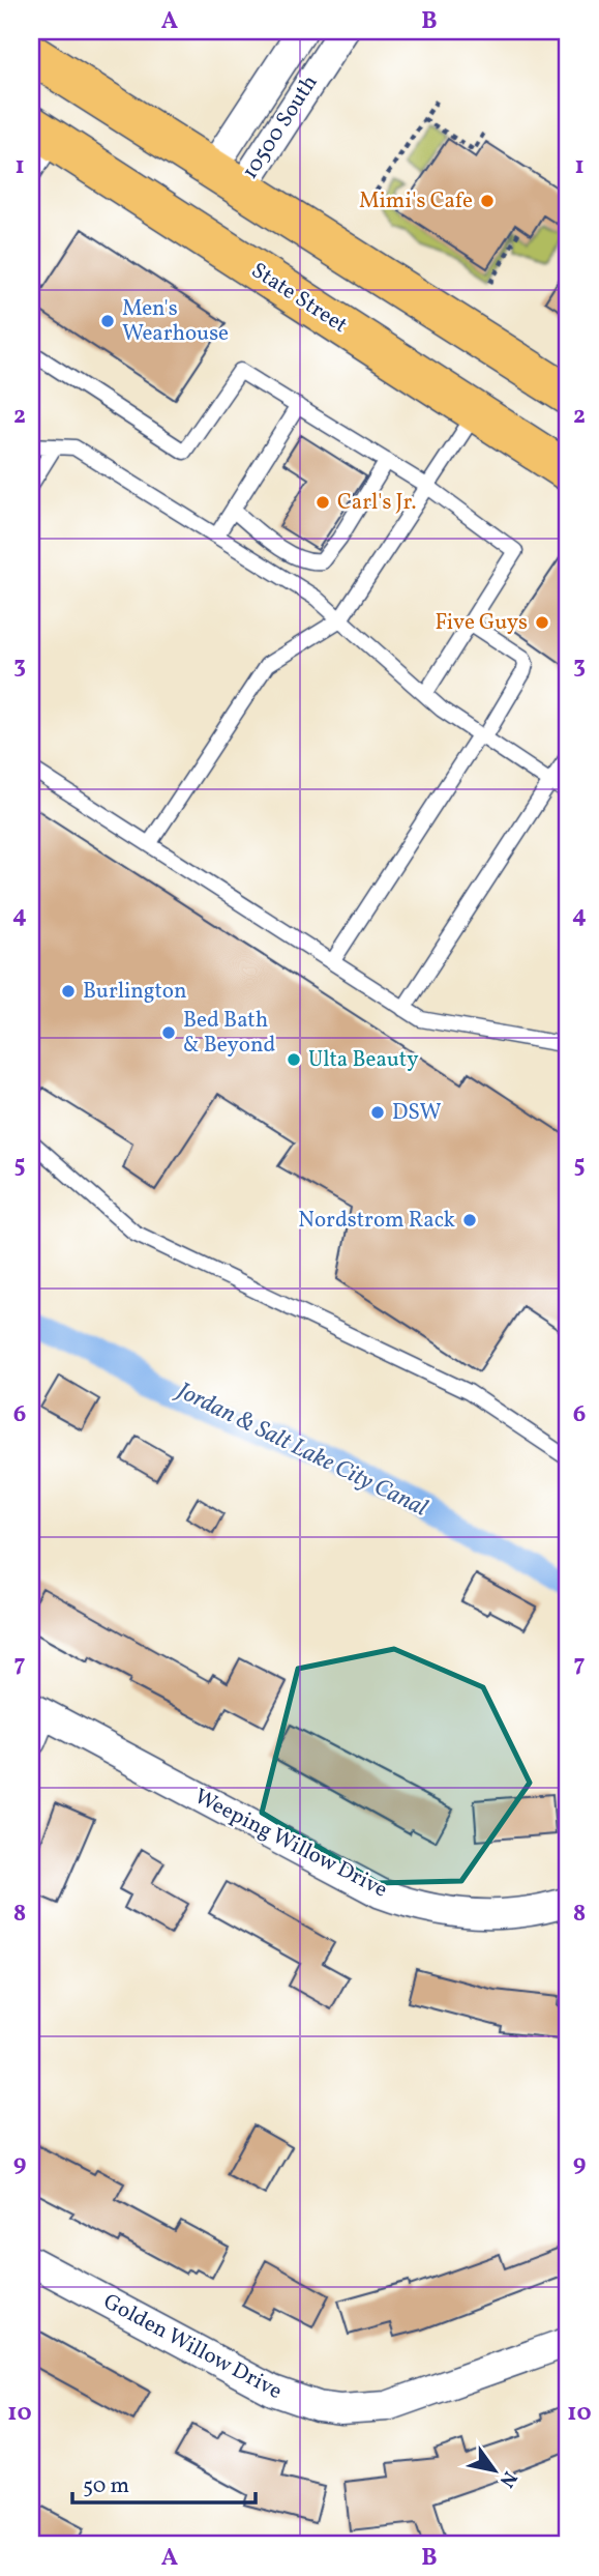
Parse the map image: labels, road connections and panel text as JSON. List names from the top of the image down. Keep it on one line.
{"streets":{"main road":["State Street"],"street":["10500 South","Weeping Willow Drive","Golden Willow Drive"]},"water":["Jordan & Salt Lake City Canal"],"places":["Mimi's Cafe","Men's Wearhouse","Carl's Jr.","Five Guys","Burlington","Bed Bath & Beyond","Ulta Beauty","DSW","Nordstrom Rack"],"scale_bar":"50 m","north":"bottom right","grid":{"columns":["A","B"],"rows":["1","2","3","4","5","6","7","8","9","10"]}}
